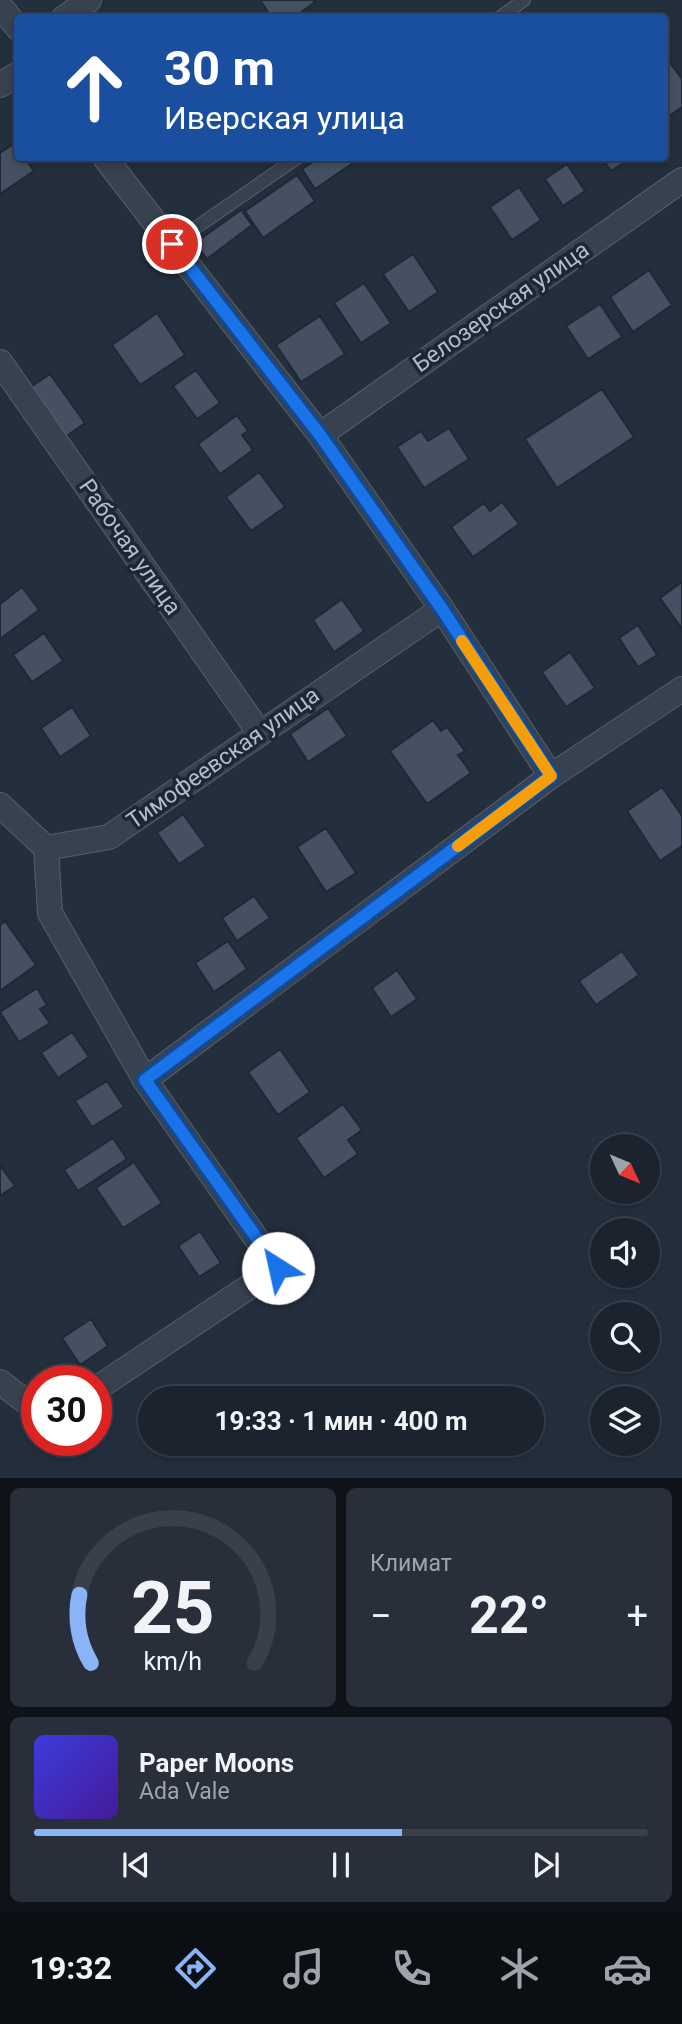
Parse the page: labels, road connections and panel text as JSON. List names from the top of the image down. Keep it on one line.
{"streets":{"street":["Белозерская улица","Рабочая улица","Тимофеевская улица"]},"crossings":[["Рабочая улица","Тимофеевская улица"]],"north":"bottom right","page":{"turn":["30 m","Иверская улица"],"limit":"30","trip":"19:33 · 1 мин · 400 m","tile":"Климат","heat":["−","22°","+"],"song":["Paper Moons","Ada Vale"],"tabs":"19:32","gauge":["25","km/h"]}}
